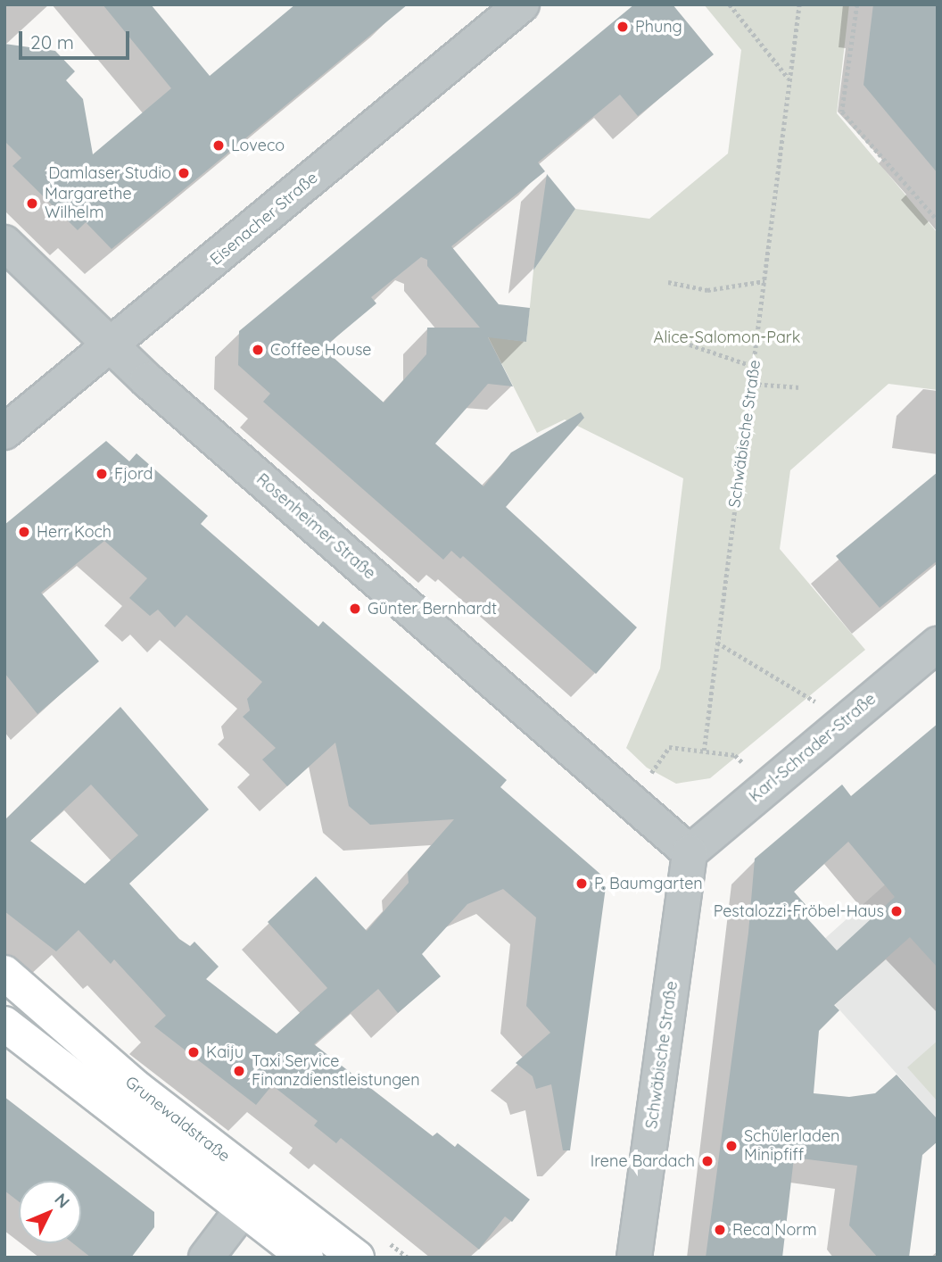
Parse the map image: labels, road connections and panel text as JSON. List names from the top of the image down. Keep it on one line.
{"streets":{"main road":["Grunewaldstraße"],"street":["Eisenacher Straße","Schwäbische Straße","Rosenheimer Straße","Karl-Schrader-Straße"]},"crossings":[["Eisenacher Straße","Rosenheimer Straße"],["Schwäbische Straße","Rosenheimer Straße"],["Schwäbische Straße","Karl-Schrader-Straße"],["Rosenheimer Straße","Karl-Schrader-Straße"]],"parks":["Alice-Salomon-Park"],"places":["Phung","Loveco","Damlaser Studio","Margarethe Wilhelm","Coffee House","Fjord","Herr Koch","Günter Bernhardt","P. Baumgarten","Pestalozzi-Fröbel-Haus","Kaiju","Taxi Service Finanzdienstleistungen","Schülerladen Minipfiff","Irene Bardach","Reca Norm"],"scale_bar":"20 m","north":"top right"}
